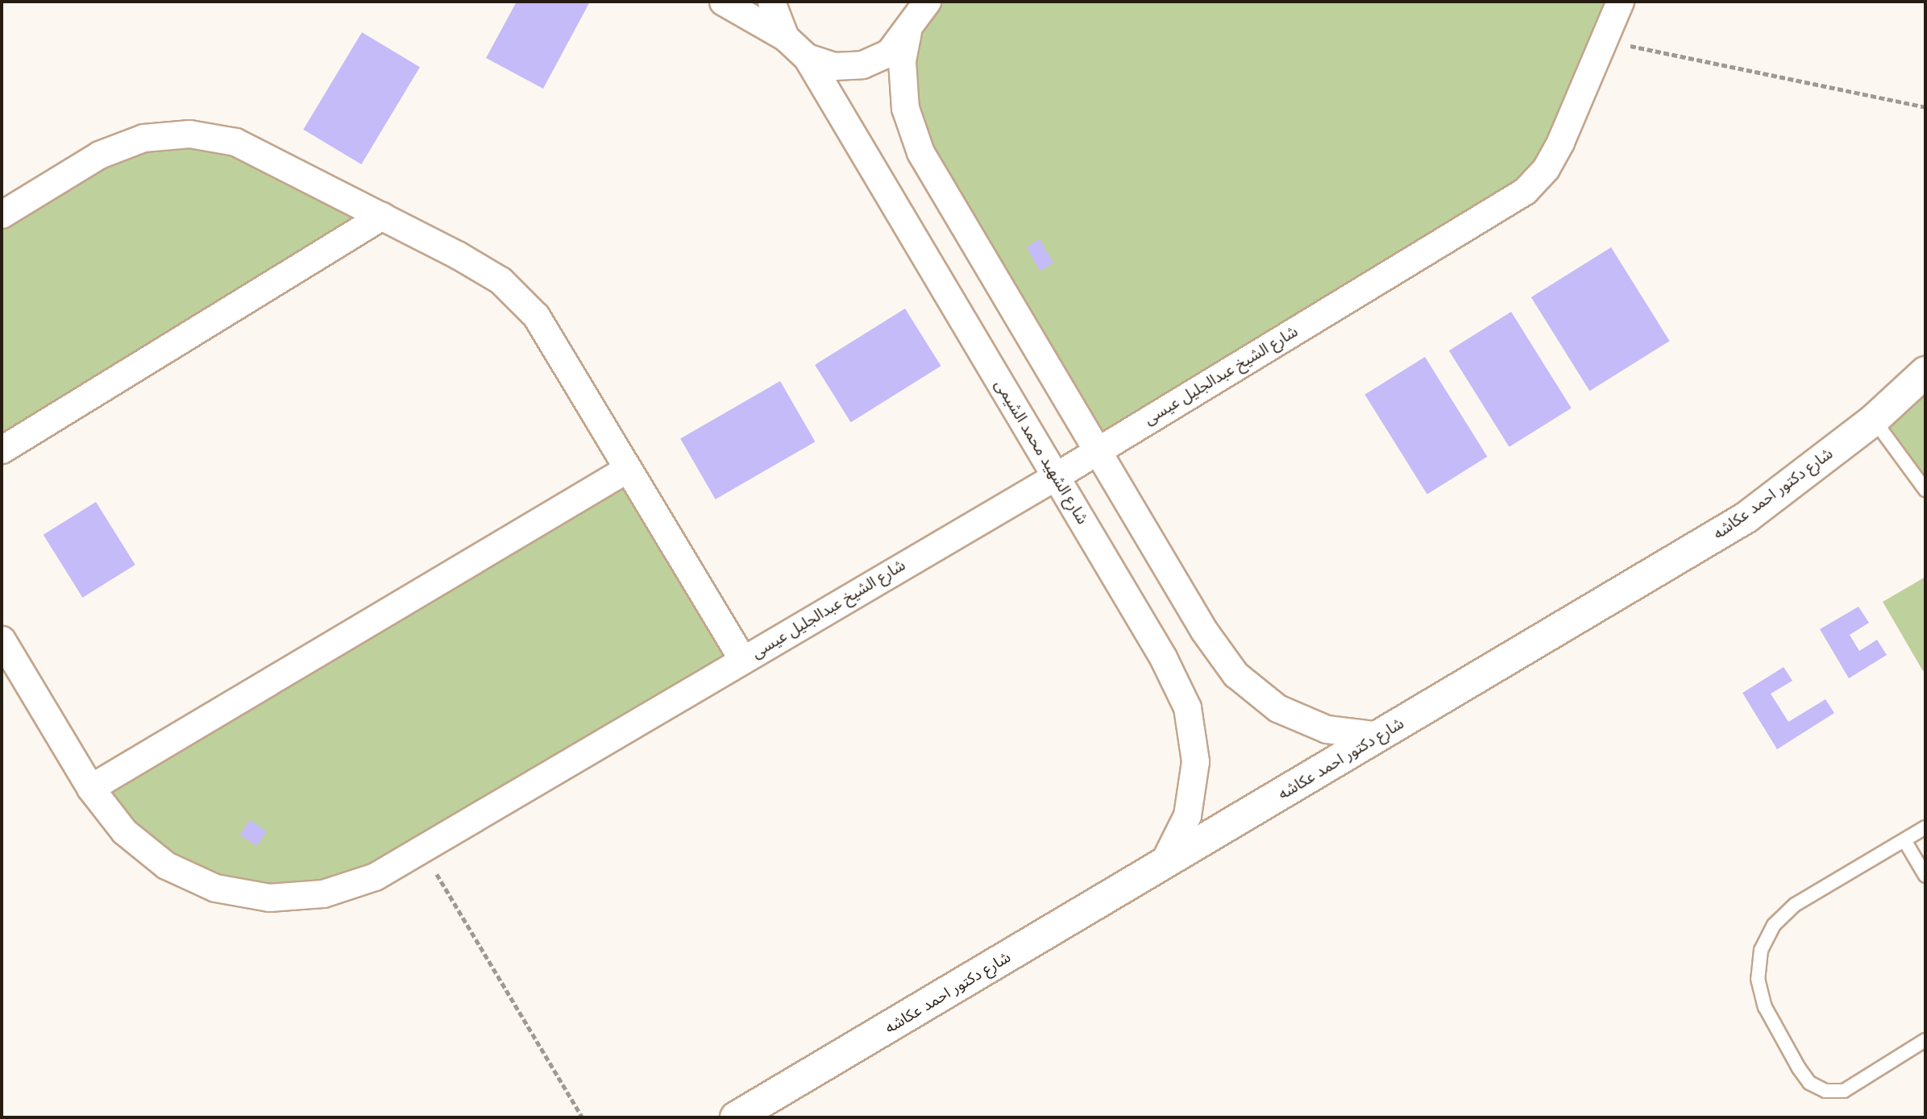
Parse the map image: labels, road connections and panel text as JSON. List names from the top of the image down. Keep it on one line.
{"streets":{"street":["شارع الشيخ عبدالجليل عيسى","شارع الشهيد محمد الشيمى","شارع دكتور احمد عكاشه"]},"crossings":[["شارع الشيخ عبدالجليل عيسى","شارع الشهيد محمد الشيمى"],["شارع الشهيد محمد الشيمى","شارع دكتور احمد عكاشه"]]}
